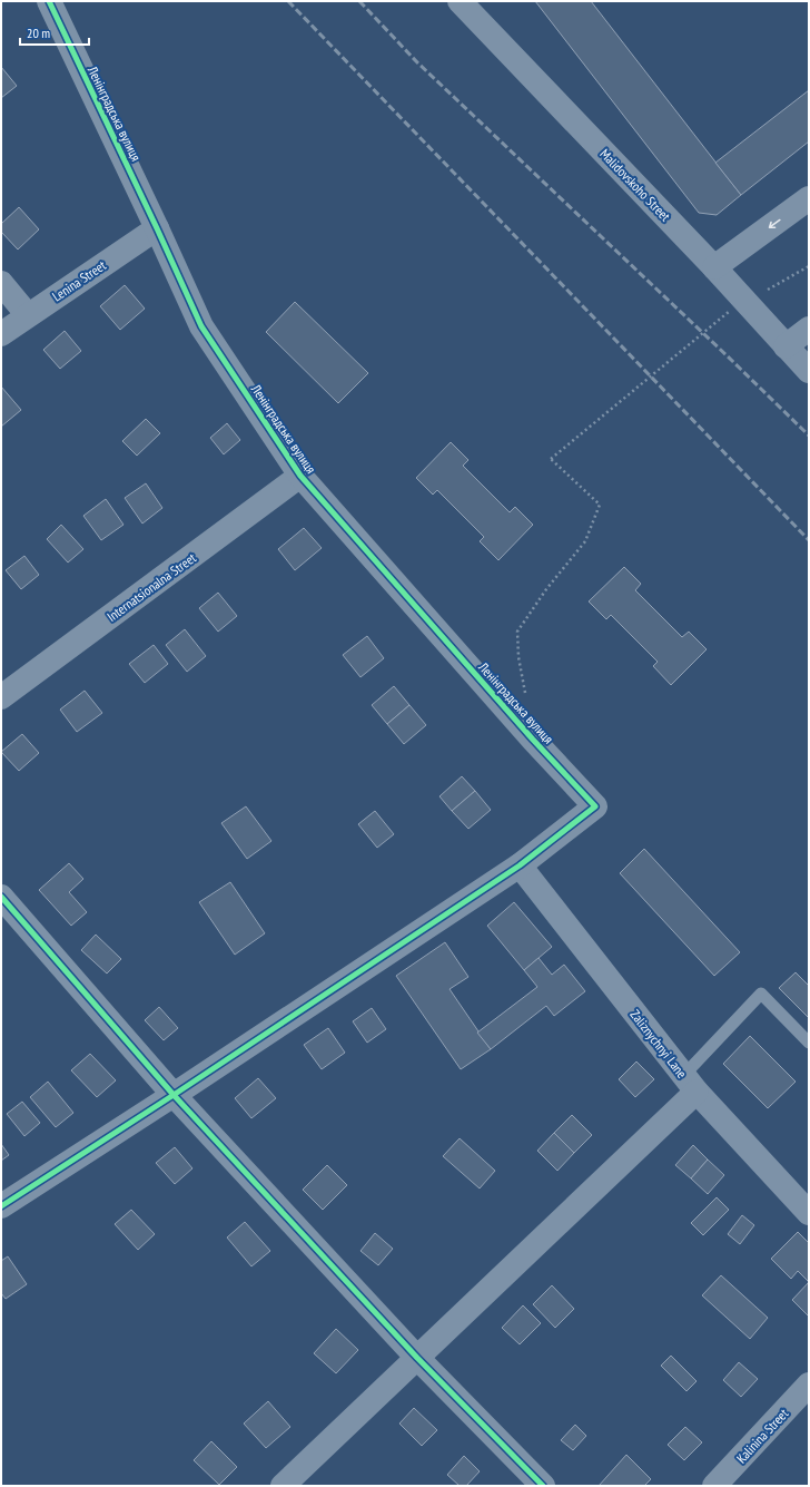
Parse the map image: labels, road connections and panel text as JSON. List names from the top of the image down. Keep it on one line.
{"streets":{"street":["Ленінградська вулиця","Malidovskoho Street","Lenina Street","Internatsionalna Street","Zaliznychnyi Lane","Kalinina Street"]},"crossings":[["Ленінградська вулиця","Lenina Street"],["Ленінградська вулиця","Internatsionalna Street"],["Ленінградська вулиця","Zaliznychnyi Lane"]],"scale_bar":"20 m"}
